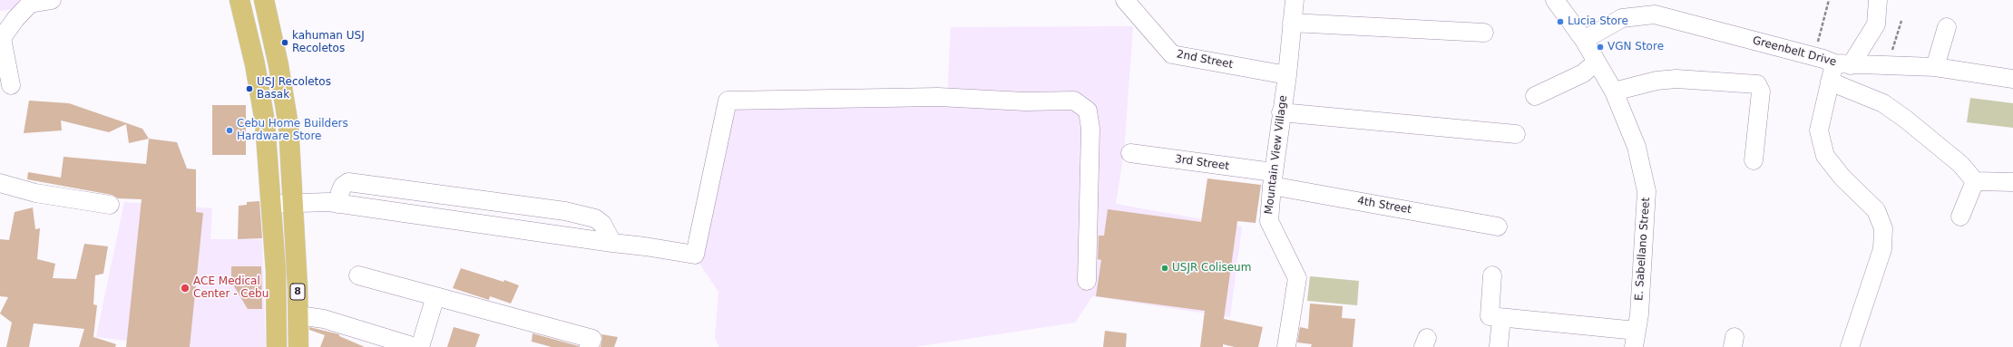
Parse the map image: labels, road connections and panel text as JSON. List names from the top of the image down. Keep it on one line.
{"streets":{"main road":["8"],"street":["Greenbelt Drive","2nd Street","Mountain View Village","3rd Street","4th Street","E. Sabellano Street"]},"crossings":[["Greenbelt Drive","E. Sabellano Street"],["2nd Street","Mountain View Village"],["Mountain View Village","3rd Street"],["Mountain View Village","4th Street"],["3rd Street","4th Street"]],"places":["Lucia Store","kahuman USJ Recoletos","VGN Store","USJ Recoletos Basak","Cebu Home Builders Hardware Store","USJR Coliseum","ACE Medical Center - Cebu"]}
